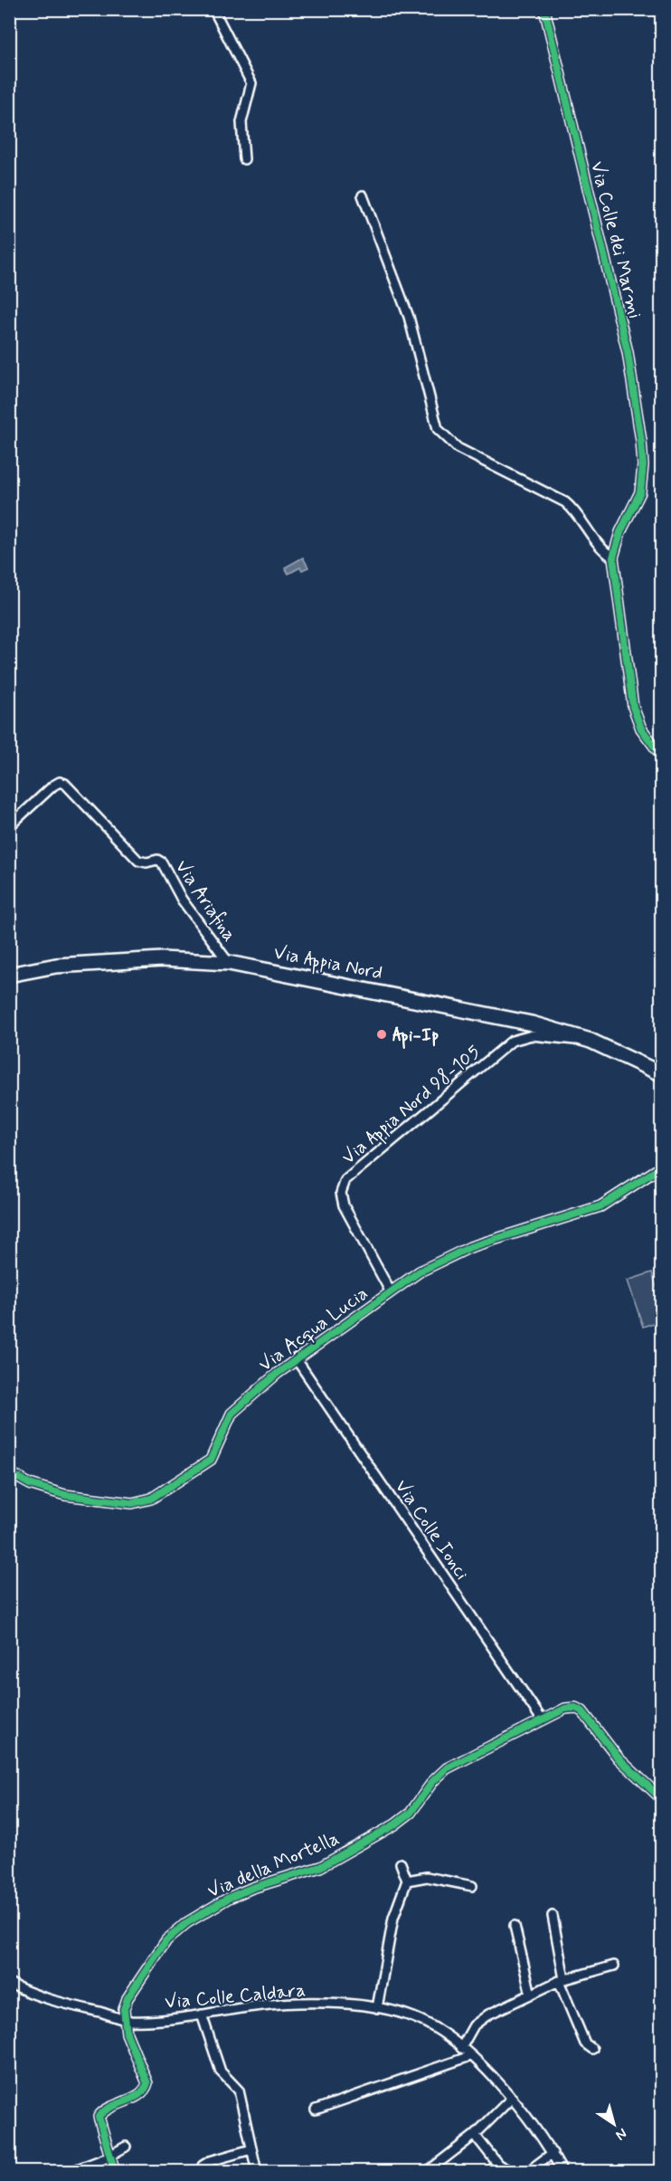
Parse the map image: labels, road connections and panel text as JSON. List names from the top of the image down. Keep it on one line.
{"streets":{"main road":["Via Appia Nord"],"street":["Via Colle dei Marmi","Via Ariafina","Via Appia Nord 98-105","Via Acqua Lucia","Via Colle Ionci","Via della Mortella","Via Colle Caldara"]},"crossings":[["Via Ariafina","Via Appia Nord"],["Via Appia Nord","Via Appia Nord 98-105"],["Via Appia Nord 98-105","Via Acqua Lucia"],["Via Acqua Lucia","Via Colle Ionci"],["Via Colle Ionci","Via della Mortella"],["Via della Mortella","Via Colle Caldara"]],"places":["Api-Ip"],"north":"bottom right"}
